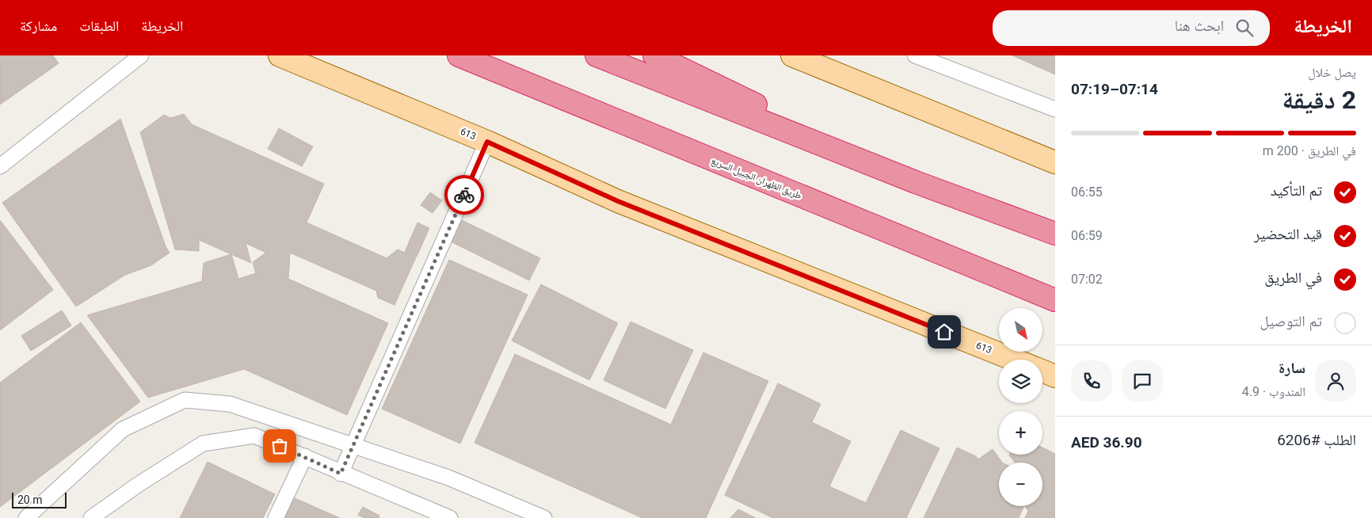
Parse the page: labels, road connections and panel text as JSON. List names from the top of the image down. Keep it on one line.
{"streets":{"highway":["طريق الظهران الجبيل السريع"],"main road":["613"]},"scale_bar":"20 m","north":"bottom right","page":{"header":"الخريطة","search":"ابحث هنا","nav":["الخريطة","الطبقات","مشاركة"],"heading":["2 دقيقة","يصل خلال","07:14–07:19"],"panel":["سارة","المندوب · 4.9","الطلب #6206","AED 36.90"],"bar":"في الطريق · 200 m","list":[["تم التأكيد","06:55"],["قيد التحضير","06:59"],["في الطريق","07:02"],"تم التوصيل"],"map_buttons":["+","−"],"scale":"20 m"}}
